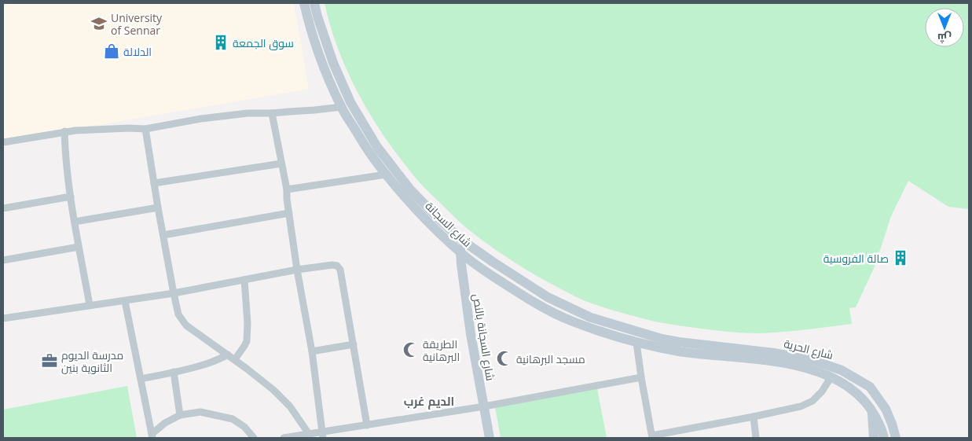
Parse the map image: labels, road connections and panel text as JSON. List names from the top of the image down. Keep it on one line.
{"streets":{"main road":["شارع السجانة","شارع السجانة بالنص","شارع الحرية"]},"crossings":[["شارع السجانة","شارع السجانة بالنص"],["شارع السجانة","شارع الحرية"]],"districts":["الديم غرب"],"places":{"school or university":["University of Sennar"],"building":["سوق الجمعة","صالة الفروسية"],"shop":["الدلالة"],"mosque":["الطريقة البرهانية","مسجد البرهانية"],"office":["مدرسة الديوم الثانوية بنين"]},"north":"bottom"}
